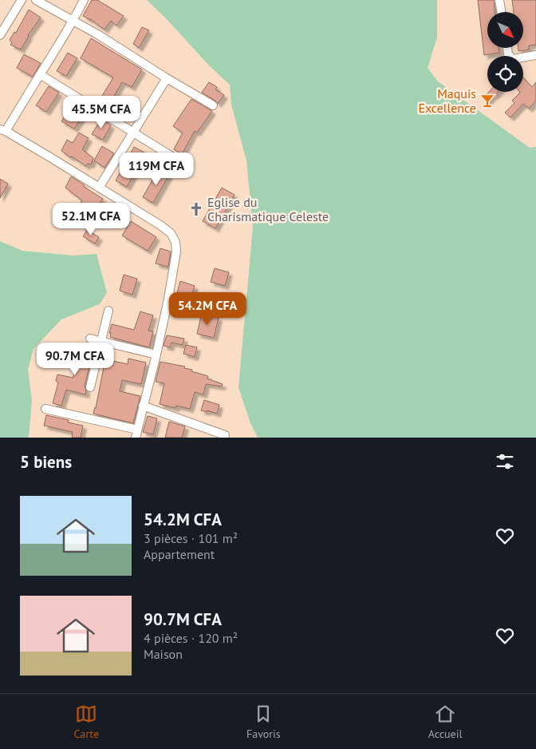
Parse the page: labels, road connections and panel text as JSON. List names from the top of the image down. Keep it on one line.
{"places":{"bar":["Maquis Excellence"],"church":["Eglise du Charismatique Celeste"]},"north":"bottom right","page":{"price":["45.5M CFA","119M CFA","52.1M CFA","54.2M CFA","90.7M CFA"],"heading":"5 biens","list":[{"name":"54.2M CFA","note":"3 pièces · 101 m² · Appartement"},{"name":"90.7M CFA","note":"4 pièces · 120 m² · Maison"}],"tabs":["Carte","Favoris","Accueil"]}}
